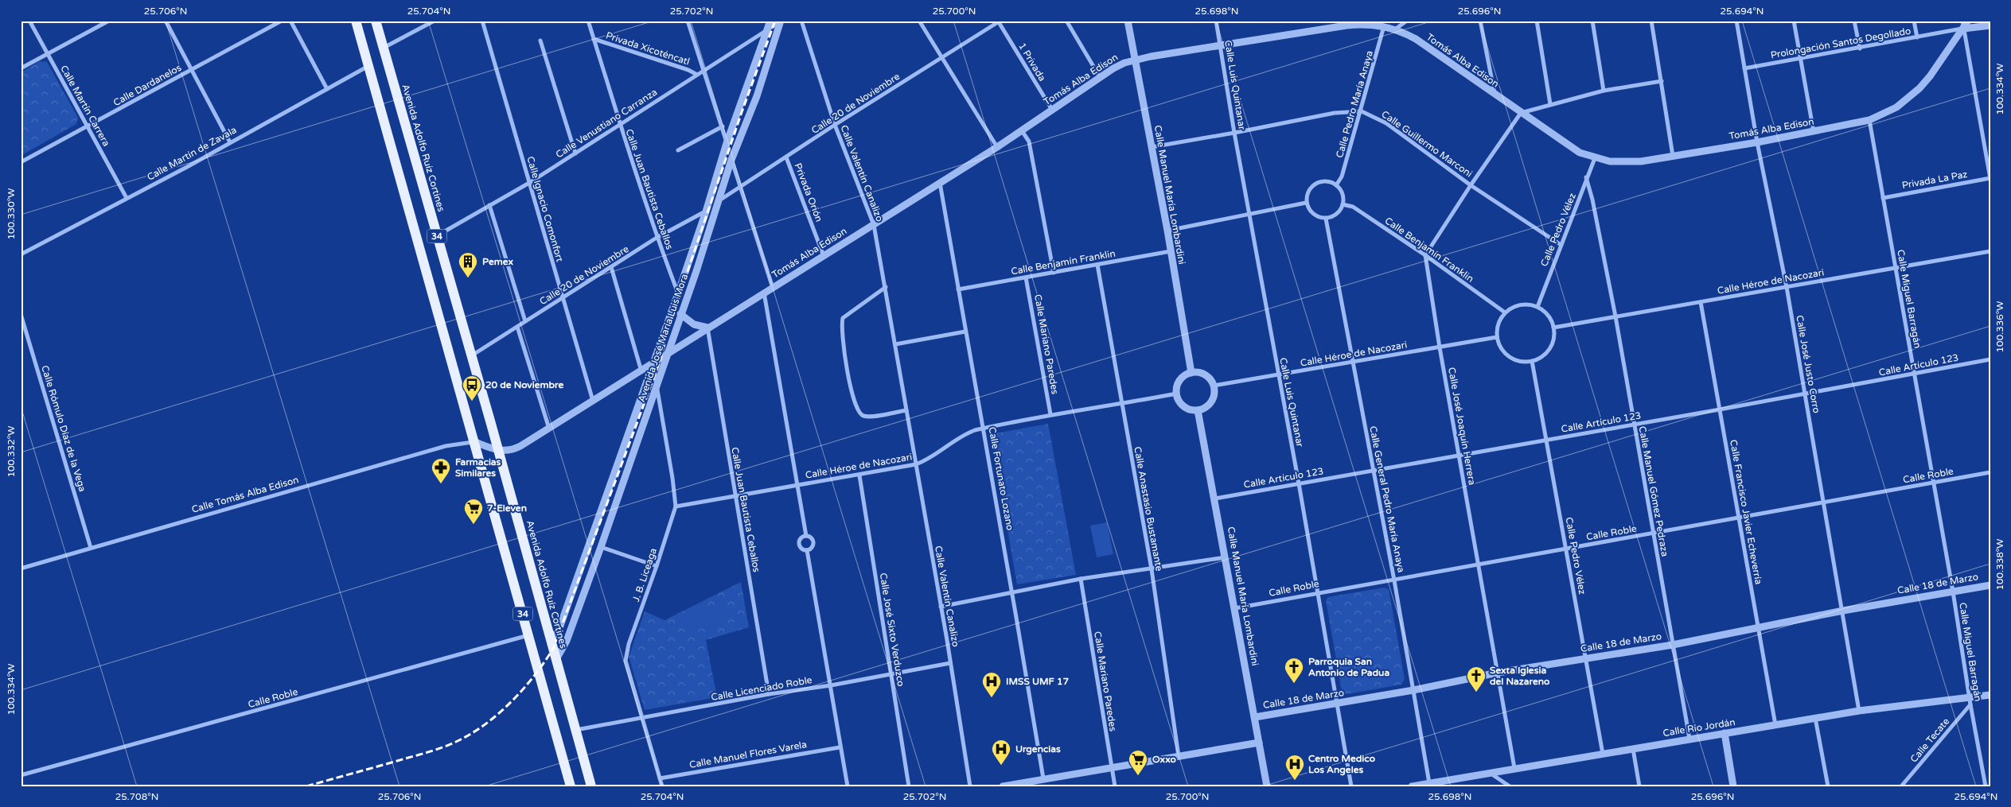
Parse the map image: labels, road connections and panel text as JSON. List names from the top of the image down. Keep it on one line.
{"streets":{"main road":["Avenida Adolfo Ruíz Cortines","34"],"street":["Prolongación Santos Degollado","Privada Xicoténcatl","Tomás Alba Edison","1 Privada","Calle Dardanelos","Calle Luis Quintanar","Calle 20 de Noviembre","Calle Pedro María Anaya","Calle Martín Carrera","Calle Venustiano Carranza","Calle Guillermo Marconi","Calle Martín de Zavala","Calle Valentín Canalizo","Privada La Paz","Calle Juan Bautista Ceballos","Privada Orión","Calle Manuel María Lombardini","Calle Ignacio Comonfort","Calle Pedro Vélez","Calle Benjamín Franklin","Calle Héroe de Nacozari","Calle Miguel Barragán","Avenida José María Luis Mora","Calle Mariano Paredes","Calle José Justo Corro","Calle Artículo 123","Calle José Joaquín Herrera","Calle Rómulo Díaz de la Vega","Calle Roble","Calle Fortunato Lozano","Calle Manuel Gómez Pedraza","Calle Tomás Alba Edison","Calle General Pedro María Anaya","Calle Anastasio Bustamante","Calle Francisco Javier Echeverría","J. B. Liceaga","Calle 18 de Marzo","Calle José Sixto Verduzco","Calle Licenciado Roble","Calle Río Jordán","Calle Tecate","Calle Manuel Flores Varela"]},"crossings":[["Prolongación Santos Degollado","Tomás Alba Edison"],["Prolongación Santos Degollado","Calle José Justo Corro"],["Privada Xicoténcatl","Calle Venustiano Carranza"],["Privada Xicoténcatl","Calle Juan Bautista Ceballos"],["Tomás Alba Edison","1 Privada"],["Tomás Alba Edison","Calle Luis Quintanar"],["Tomás Alba Edison","Calle Pedro María Anaya"],["Tomás Alba Edison","Avenida Adolfo Ruíz Cortines"],["Tomás Alba Edison","Calle Valentín Canalizo"],["Tomás Alba Edison","Calle Juan Bautista Ceballos"],["Tomás Alba Edison","Privada Orión"],["Tomás Alba Edison","Calle Manuel María Lombardini"],["Tomás Alba Edison","Calle Ignacio Comonfort"],["Tomás Alba Edison","Calle Pedro Vélez"],["Tomás Alba Edison","Calle Miguel Barragán"],["Tomás Alba Edison","Avenida José María Luis Mora"],["Tomás Alba Edison","Calle José Justo Corro"],["Tomás Alba Edison","Calle Fortunato Lozano"],["Tomás Alba Edison","J. B. Liceaga"],["1 Privada","Calle 20 de Noviembre"],["Calle Dardanelos","Calle Martín Carrera"],["Calle Luis Quintanar","Calle Guillermo Marconi"],["Calle Luis Quintanar","Calle Héroe de Nacozari"],["Calle Luis Quintanar","Calle Artículo 123"],["Calle Luis Quintanar","Calle Roble"],["Calle Luis Quintanar","Calle 18 de Marzo"],["Calle 20 de Noviembre","Avenida Adolfo Ruíz Cortines"],["Calle 20 de Noviembre","Calle Valentín Canalizo"],["Calle 20 de Noviembre","Calle Juan Bautista Ceballos"],["Calle 20 de Noviembre","Privada Orión"],["Calle 20 de Noviembre","Calle Ignacio Comonfort"],["Calle 20 de Noviembre","Avenida José María Luis Mora"],["Calle Pedro María Anaya","Calle Guillermo Marconi"],["Calle Pedro María Anaya","Calle Benjamín Franklin"],["Calle Pedro María Anaya","Calle General Pedro María Anaya"],["Calle Martín Carrera","Calle Martín de Zavala"],["Calle Venustiano Carranza","Avenida Adolfo Ruíz Cortines"],["Calle Venustiano Carranza","Calle Juan Bautista Ceballos"],["Calle Venustiano Carranza","Calle Ignacio Comonfort"],["Calle Venustiano Carranza","Avenida José María Luis Mora"],["Calle Guillermo Marconi","Calle Manuel María Lombardini"],["Calle Guillermo Marconi","Calle Pedro Vélez"],["Avenida Adolfo Ruíz Cortines","Avenida José María Luis Mora"],["Avenida Adolfo Ruíz Cortines","Calle Licenciado Roble"],["Calle Martín de Zavala","34"],["Calle Valentín Canalizo","Calle Héroe de Nacozari"],["Calle Valentín Canalizo","Calle Licenciado Roble"],["Privada La Paz","Calle Miguel Barragán"],["Calle Juan Bautista Ceballos","Calle Héroe de Nacozari"],["Calle Juan Bautista Ceballos","Avenida José María Luis Mora"],["Calle Juan Bautista Ceballos","Calle Licenciado Roble"],["Calle Manuel María Lombardini","Calle Benjamín Franklin"],["Calle Manuel María Lombardini","Calle Héroe de Nacozari"],["Calle Manuel María Lombardini","Calle Artículo 123"],["Calle Manuel María Lombardini","Calle Roble"],["Calle Manuel María Lombardini","Calle 18 de Marzo"],["Calle Pedro Vélez","Calle Benjamín Franklin"],["Calle Pedro Vélez","Calle Héroe de Nacozari"],["Calle Pedro Vélez","Calle Artículo 123"],["Calle Pedro Vélez","Calle Roble"],["Calle Pedro Vélez","Calle Manuel Gómez Pedraza"],["Calle Pedro Vélez","Calle 18 de Marzo"],["Calle Pedro Vélez","Calle Río Jordán"],["34","Calle Roble"],["34","Calle Tomás Alba Edison"],["Calle Benjamín Franklin","Calle Héroe de Nacozari"],["Calle Benjamín Franklin","Calle Mariano Paredes"],["Calle Benjamín Franklin","Calle José Joaquín Herrera"],["Calle Benjamín Franklin","Calle Fortunato Lozano"],["Calle Benjamín Franklin","Calle General Pedro María Anaya"],["Calle Benjamín Franklin","Calle Anastasio Bustamante"],["Calle Héroe de Nacozari","Calle Miguel Barragán"],["Calle Héroe de Nacozari","Calle Mariano Paredes"],["Calle Héroe de Nacozari","Calle José Justo Corro"],["Calle Héroe de Nacozari","Calle José Joaquín Herrera"],["Calle Héroe de Nacozari","Calle Fortunato Lozano"],["Calle Héroe de Nacozari","Calle Manuel Gómez Pedraza"],["Calle Héroe de Nacozari","Calle General Pedro María Anaya"],["Calle Héroe de Nacozari","Calle Anastasio Bustamante"],["Calle Héroe de Nacozari","Calle Francisco Javier Echeverría"],["Calle Héroe de Nacozari","J. B. Liceaga"],["Calle Héroe de Nacozari","Calle José Sixto Verduzco"],["Calle Miguel Barragán","Calle Artículo 123"],["Calle Miguel Barragán","Calle Roble"],["Calle Miguel Barragán","Calle 18 de Marzo"],["Calle Miguel Barragán","Calle Río Jordán"],["Calle Miguel Barragán","Calle Tecate"],["Avenida José María Luis Mora","J. B. Liceaga"],["Calle José Justo Corro","Calle Artículo 123"],["Calle José Justo Corro","Calle Roble"],["Calle José Justo Corro","Calle 18 de Marzo"],["Calle José Justo Corro","Calle Río Jordán"],["Calle Artículo 123","Calle José Joaquín Herrera"],["Calle Artículo 123","Calle Manuel Gómez Pedraza"],["Calle Artículo 123","Calle General Pedro María Anaya"],["Calle Artículo 123","Calle Francisco Javier Echeverría"],["Calle José Joaquín Herrera","Calle Roble"],["Calle José Joaquín Herrera","Calle 18 de Marzo"],["Calle José Joaquín Herrera","Calle Río Jordán"],["Calle Rómulo Díaz de la Vega","Calle Tomás Alba Edison"],["Calle Roble","Calle Manuel Gómez Pedraza"],["Calle Roble","Calle General Pedro María Anaya"],["Calle Roble","Calle Francisco Javier Echeverría"],["Calle Manuel Gómez Pedraza","Calle 18 de Marzo"],["Calle Manuel Gómez Pedraza","Calle Río Jordán"],["Calle General Pedro María Anaya","Calle 18 de Marzo"],["Calle General Pedro María Anaya","Calle Río Jordán"],["Calle Francisco Javier Echeverría","Calle 18 de Marzo"],["Calle Francisco Javier Echeverría","Calle Río Jordán"],["J. B. Liceaga","Calle Licenciado Roble"],["J. B. Liceaga","Calle Manuel Flores Varela"],["Calle José Sixto Verduzco","Calle Licenciado Roble"],["Calle Río Jordán","Calle Tecate"]],"places":{"building":["Pemex"],"bus stop":["20 de Noviembre"],"pharmacy":["Farmacias Similares"],"supermarket":["7-Eleven","Oxxo"],"church":["Parroquia San Antonio de Padua","Sexta Iglesia del Nazareno"],"hospital":["IMSS UMF 17","Urgencias","Centro Medico Los Angeles"]},"coordinates":["25.706°N","25.704°N","25.702°N","25.700°N","25.698°N","25.696°N","25.694°N","100.334°W","100.330°W","100.336°W","100.332°W","100.338°W","25.708°N"]}
